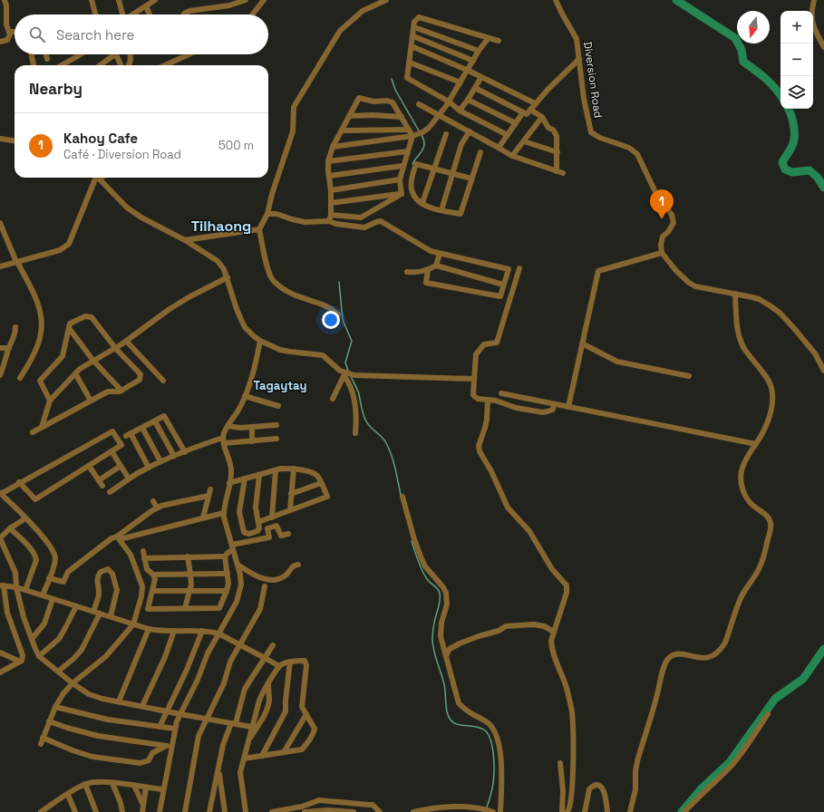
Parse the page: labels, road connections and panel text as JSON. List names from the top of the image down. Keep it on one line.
{"streets":{"street":["Diversion Road"]},"districts":["Tilhaong","Tagaytay"],"north":"bottom","page":{"map_buttons":["+","−"],"search":"Search here","heading":"Nearby","list":[{"mark":"1","name":"Kahoy Cafe","note":"Café · Diversion Road","value":"500 m"}],"pins":"1"}}
